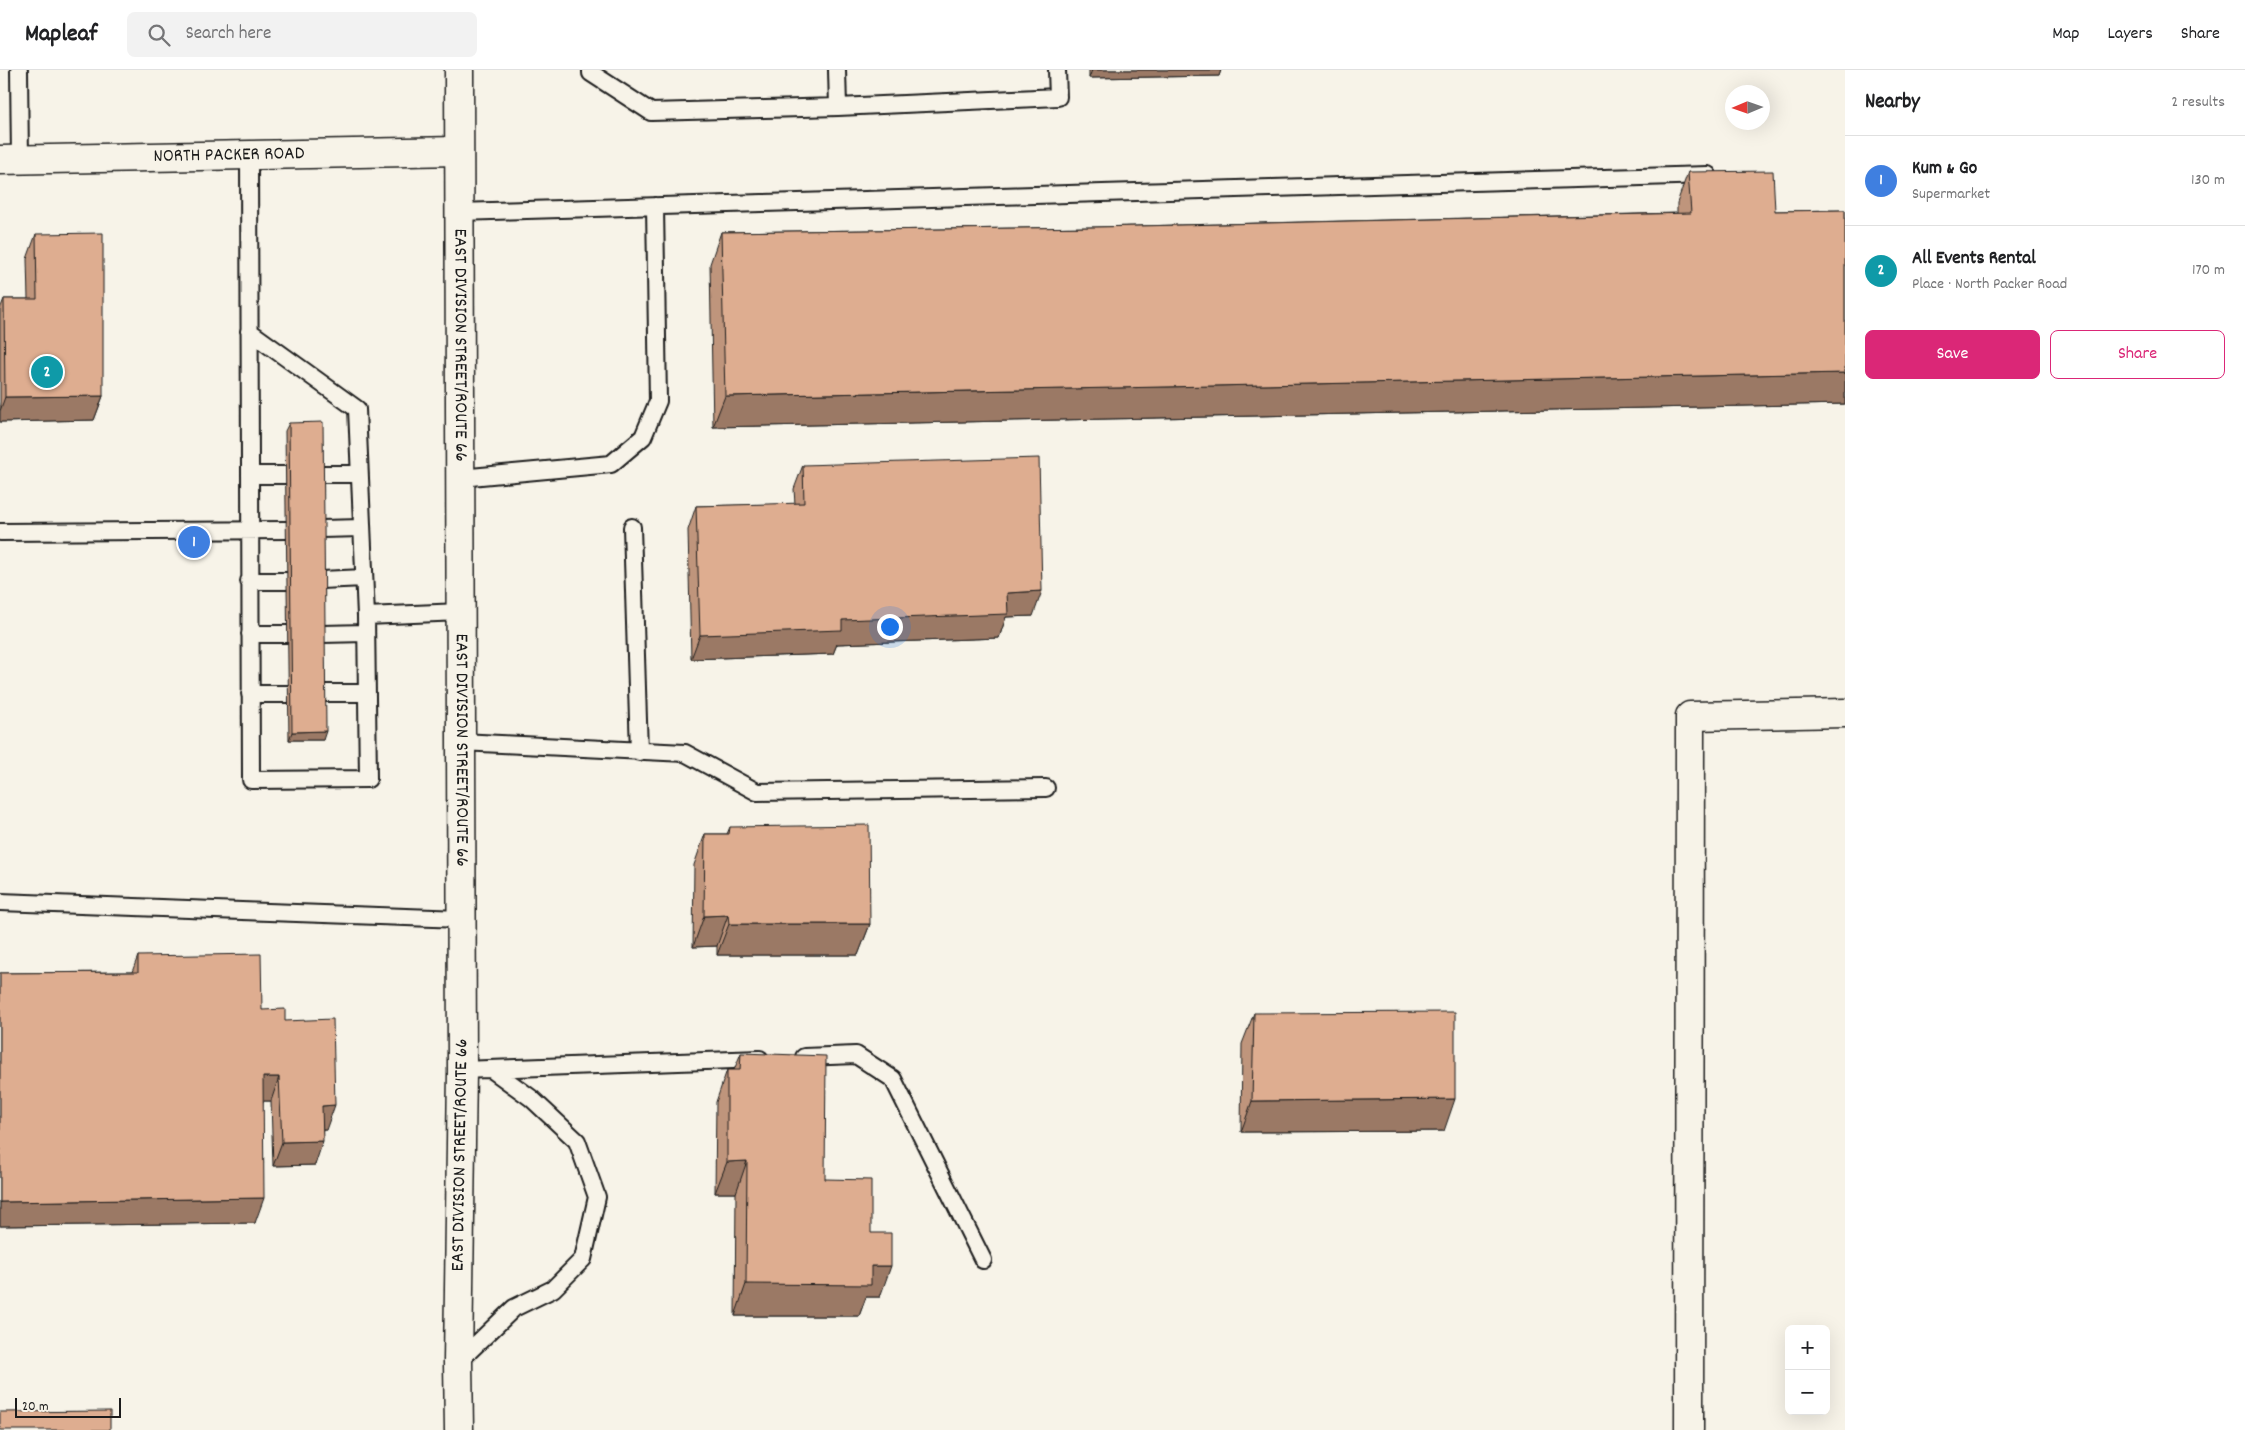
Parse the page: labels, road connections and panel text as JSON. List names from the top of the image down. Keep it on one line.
{"streets":{"main road":["NORTH PACKER ROAD","EAST DIVISION STREET/ROUTE 66"]},"crossings":[["NORTH PACKER ROAD","EAST DIVISION STREET/ROUTE 66"]],"scale_bar":"20 m","north":"left","page":{"header":"Mapleaf","search":"Search here","nav":["Map","Layers","Share"],"heading":["Nearby","2 results"],"list":[{"mark":"1","name":"Kum & Go","note":"Supermarket","value":"130 m"},{"mark":"2","name":"All Events Rental","note":"Place · North Packer Road","value":"170 m"}],"buttons":["Save","Share"],"pins":["2","1"],"map_buttons":["+","−"],"scale":"20 m"}}
